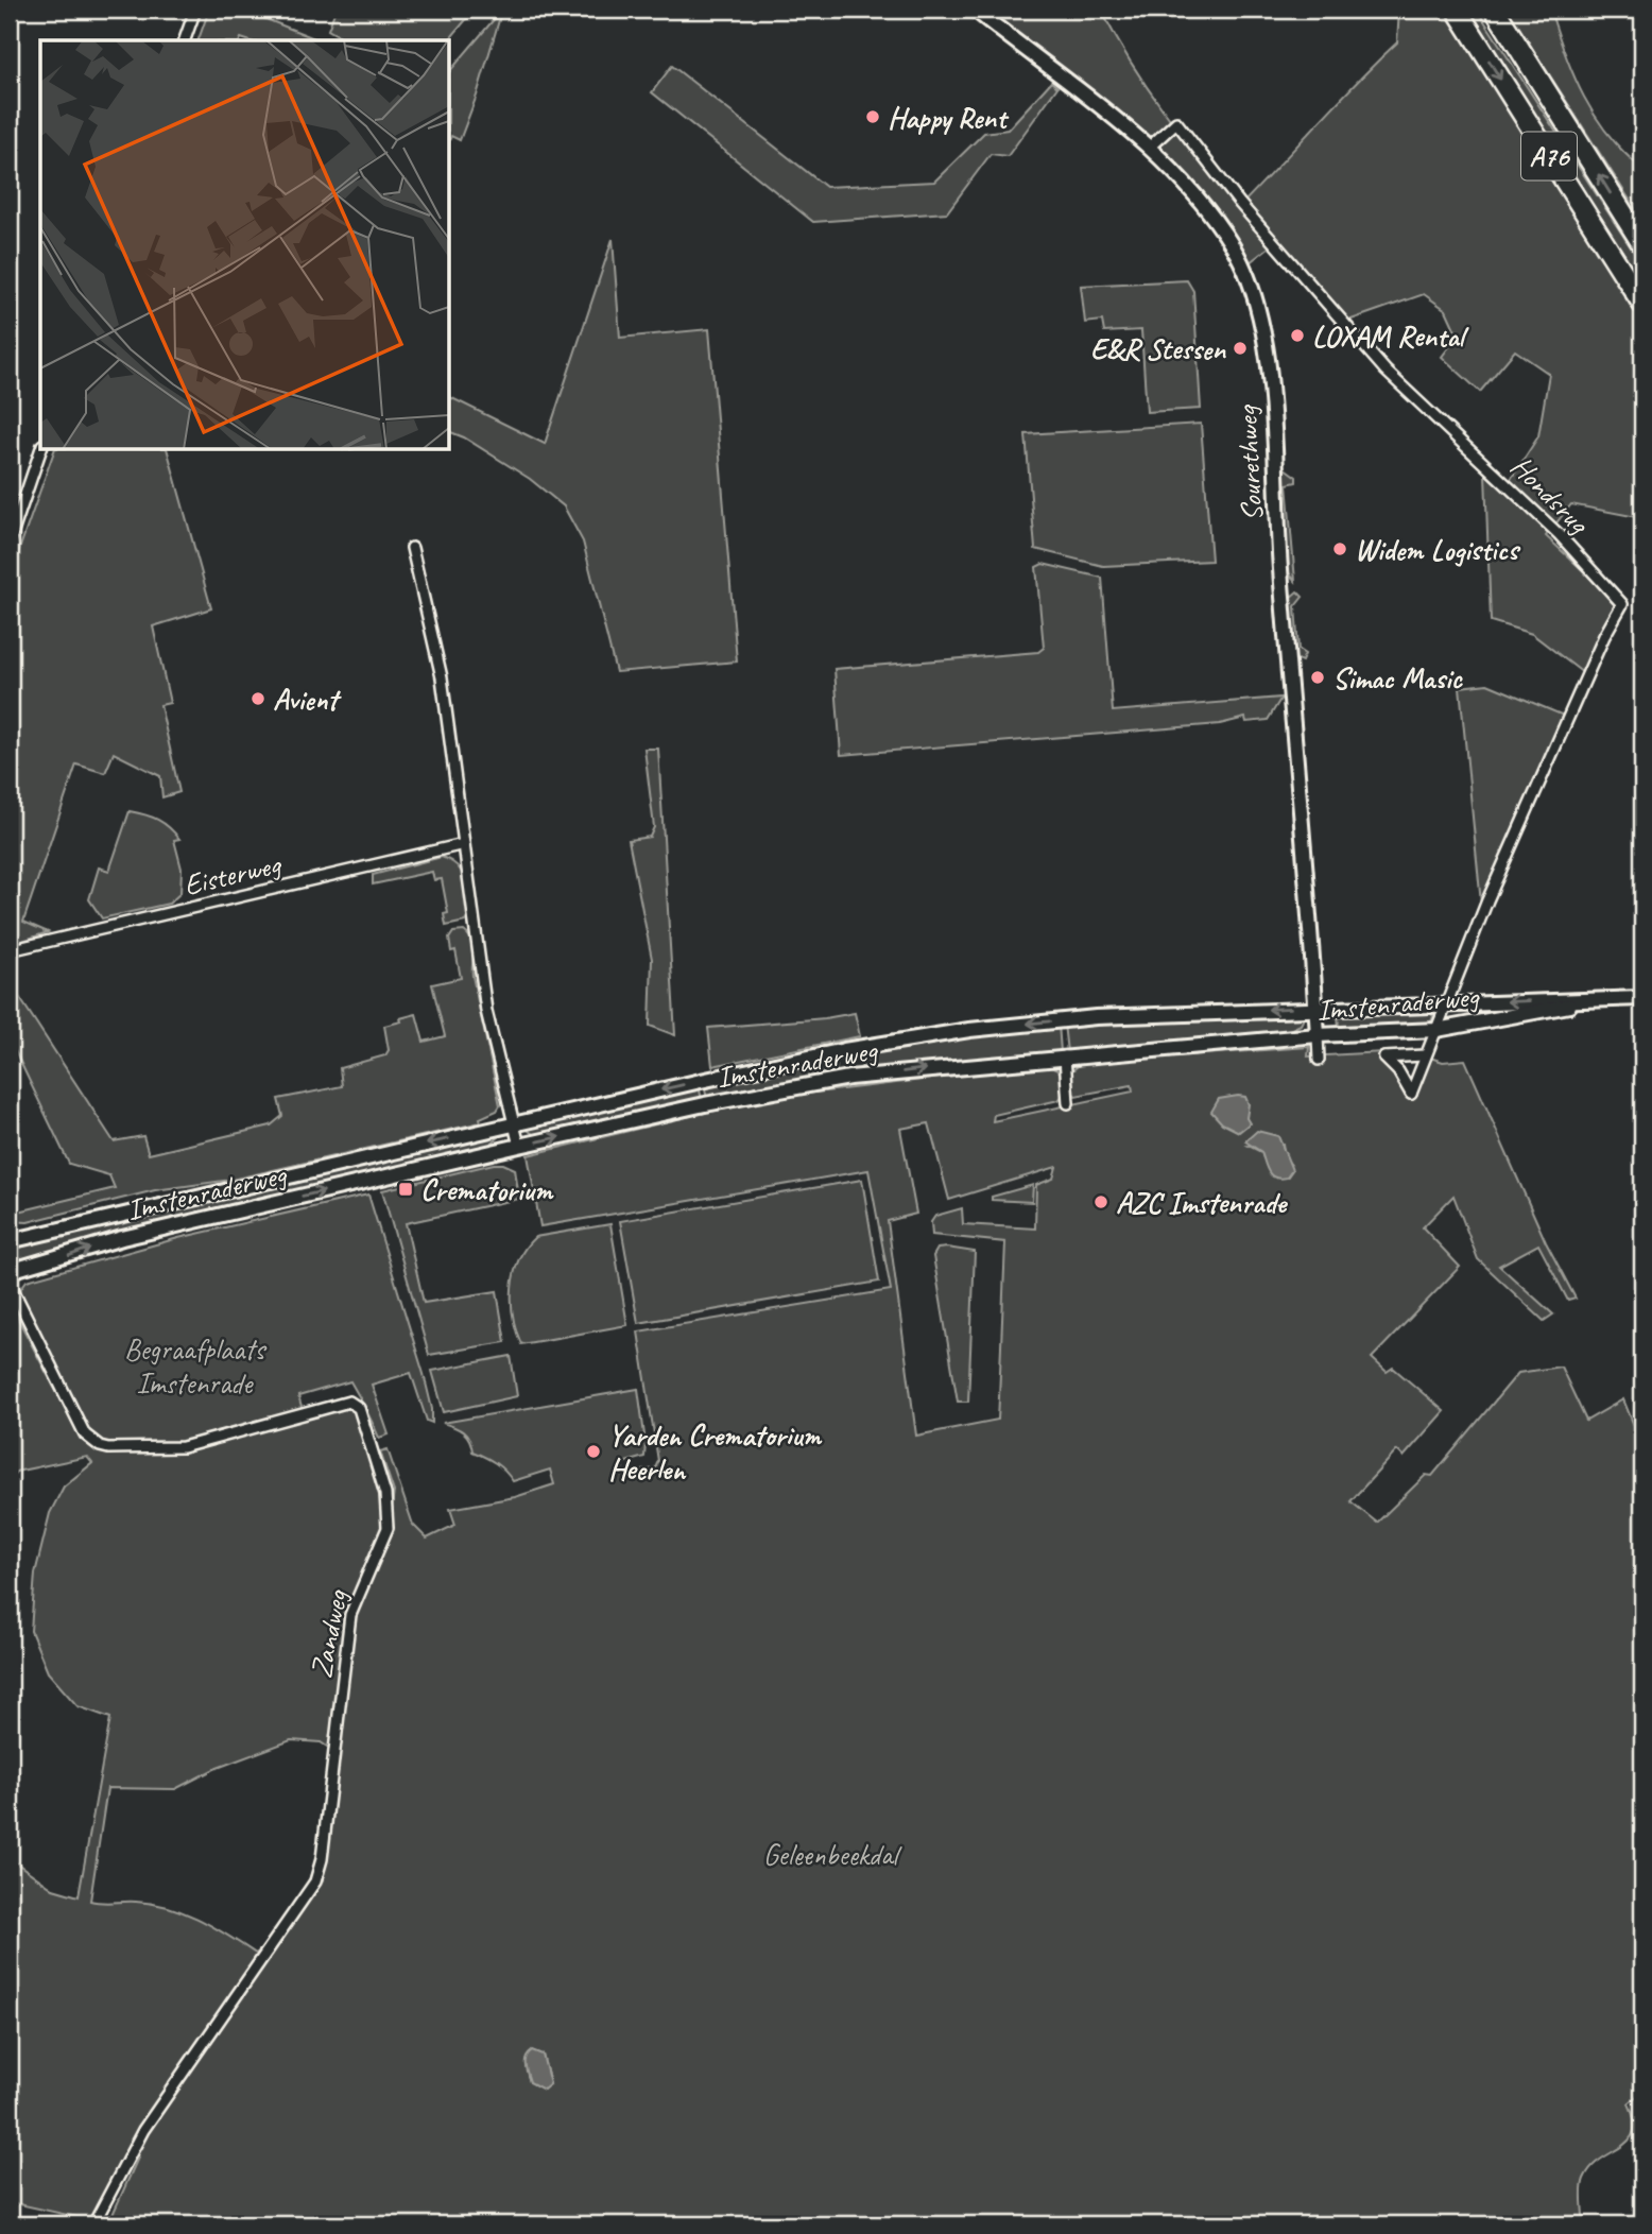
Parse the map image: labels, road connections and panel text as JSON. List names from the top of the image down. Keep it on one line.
{"streets":{"highway":["A76"],"street":["Sourethweg","Hondsrug","Eisterweg","Imstenraderweg","Zandweg"]},"crossings":[["Sourethweg","Hondsrug"],["Sourethweg","Imstenraderweg"],["Hondsrug","Imstenraderweg"]],"parks":["Begraafplaats Imstenrade","Geleenbeekdal"],"places":{"other":["Happy Rent","LOXAM Rental","E&R Stessen","Widem Logistics","Simac Masic","Avient","AZC Imstenrade","Yarden Crematorium Heerlen"],"transit":["Crematorium"]}}
